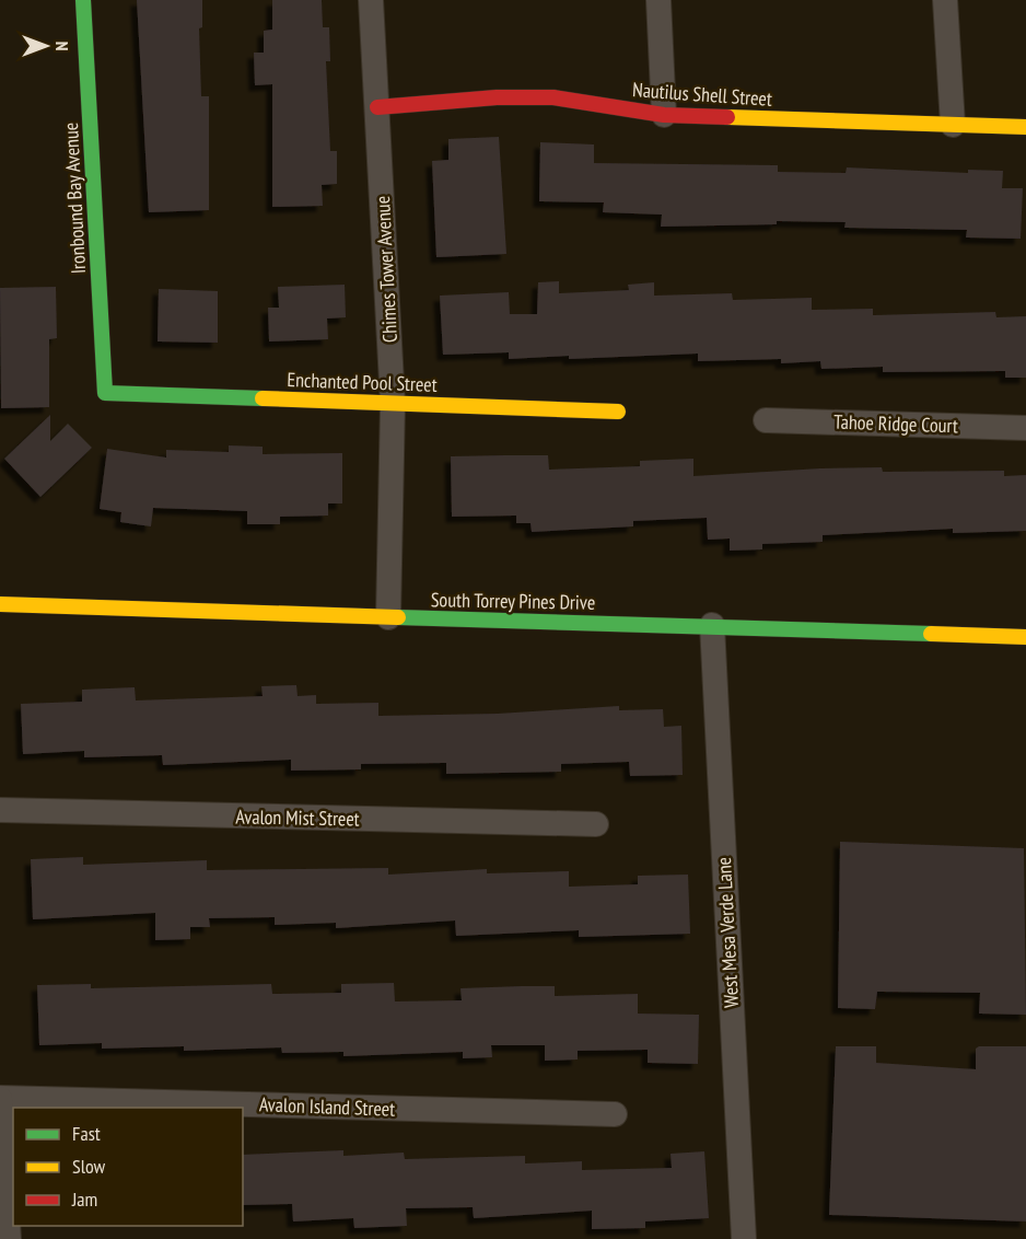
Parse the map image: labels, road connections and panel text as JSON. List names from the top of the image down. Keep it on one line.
{"streets":{"street":["Nautilus Shell Street","Ironbound Bay Avenue","Chimes Tower Avenue","Enchanted Pool Street","Tahoe Ridge Court","South Torrey Pines Drive","Avalon Mist Street","West Mesa Verde Lane","Avalon Island Street"]},"crossings":[["Nautilus Shell Street","Chimes Tower Avenue"],["Ironbound Bay Avenue","Enchanted Pool Street"],["Chimes Tower Avenue","Enchanted Pool Street"],["Chimes Tower Avenue","South Torrey Pines Drive"],["South Torrey Pines Drive","West Mesa Verde Lane"]],"legend":["Fast","Slow","Jam"],"north":"right"}
